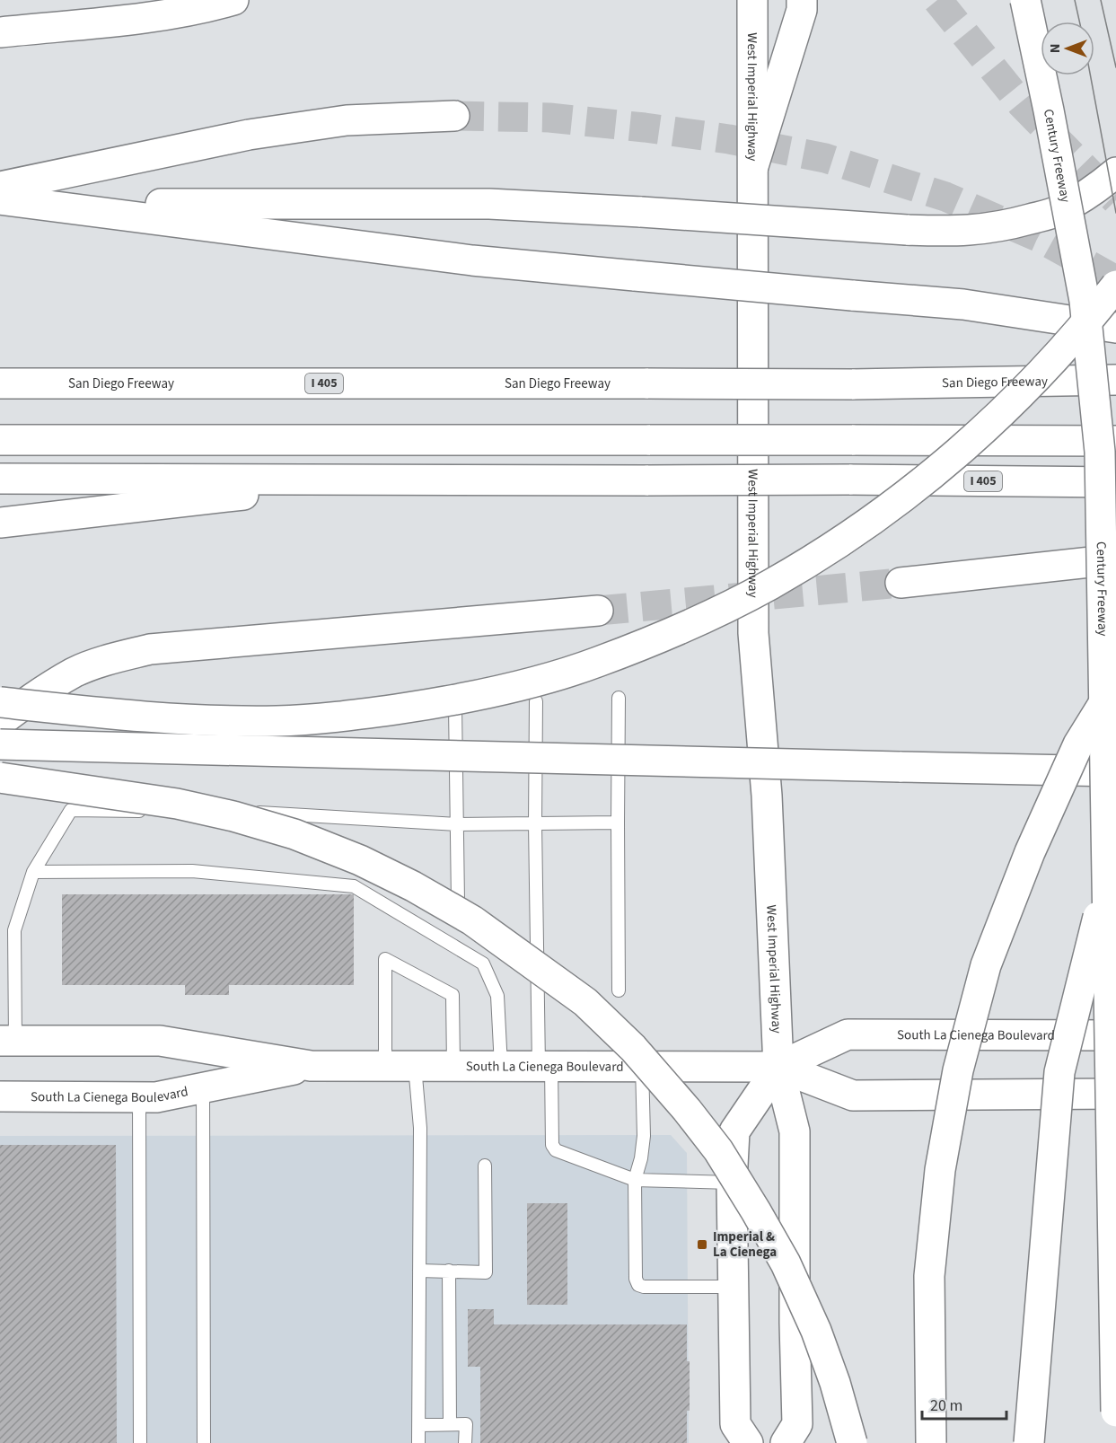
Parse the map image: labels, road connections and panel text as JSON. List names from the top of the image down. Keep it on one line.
{"streets":{"main road":["West Imperial Highway","Century Freeway","San Diego Freeway","I 405","South La Cienega Boulevard"]},"crossings":[["West Imperial Highway","South La Cienega Boulevard"]],"places":{"transit":["Imperial & La Cienega"]},"scale_bar":"20 m","north":"left"}
